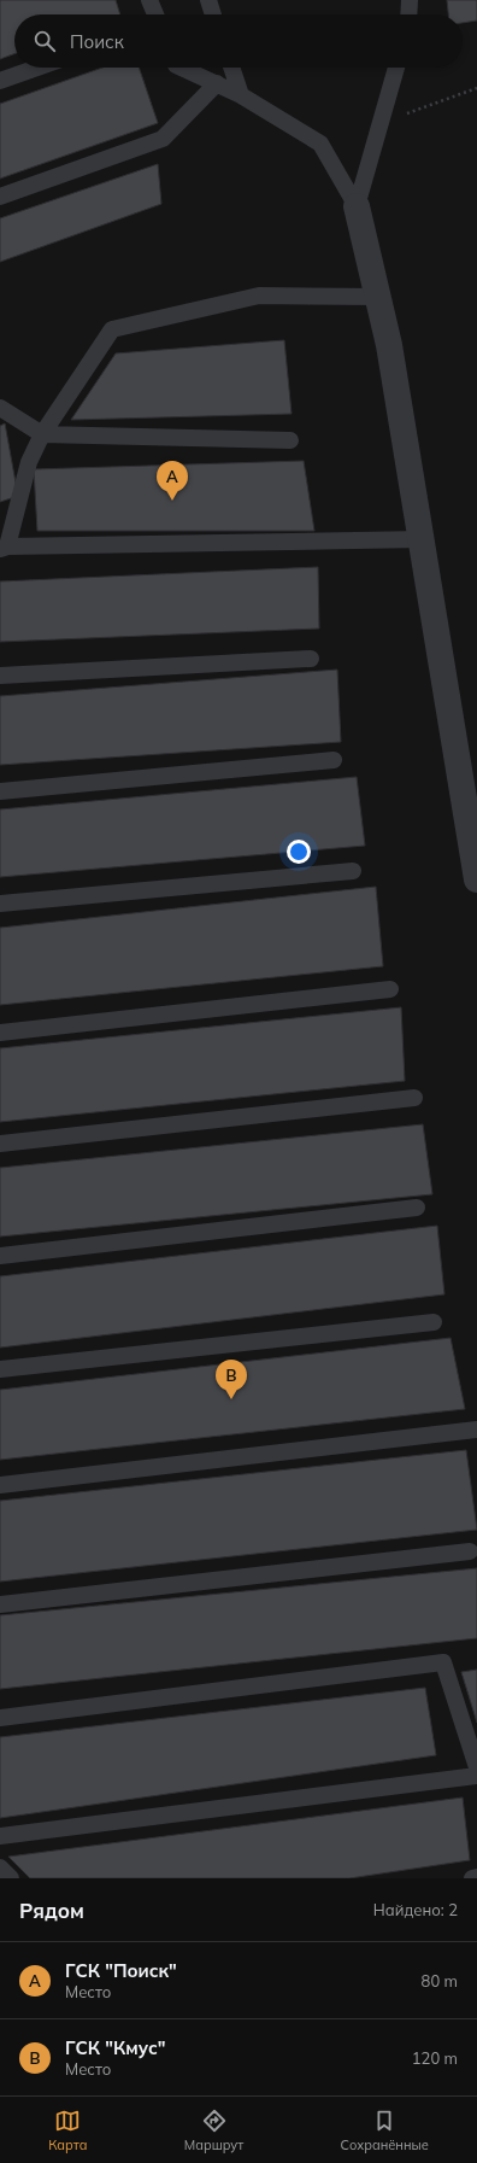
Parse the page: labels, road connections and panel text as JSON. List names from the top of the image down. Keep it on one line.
{"page":{"search":"Поиск","pins":["A","B"],"heading":["Рядом","Найдено: 2"],"list":[{"mark":"A","name":"ГСК \"Поиск\"","note":"Место","value":"80 m"},{"mark":"B","name":"ГСК \"Кмус\"","note":"Место","value":"120 m"}],"nav":["Карта","Маршрут","Сохранённые"]}}
